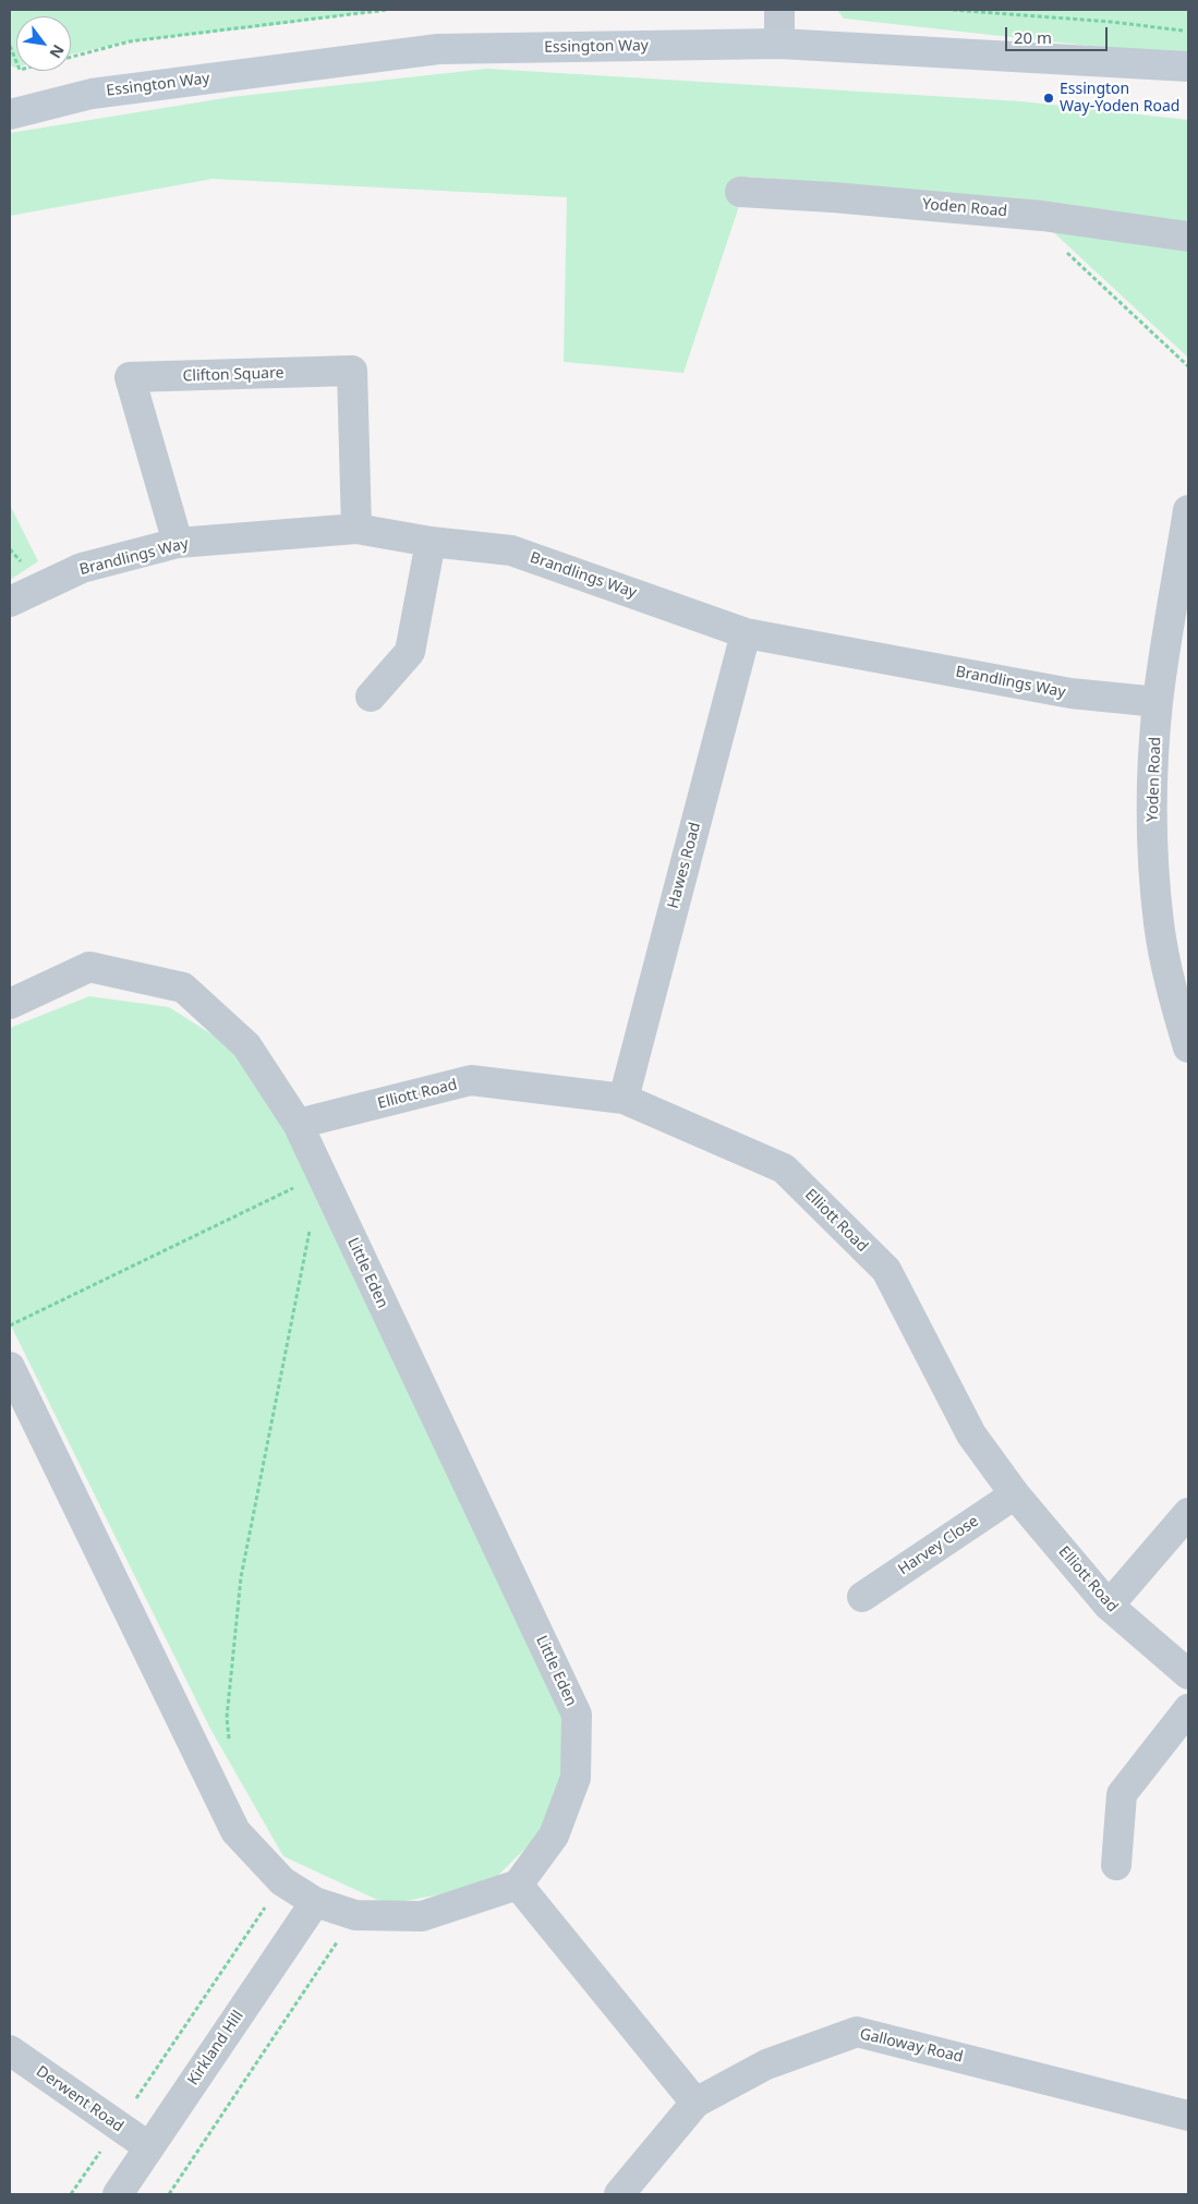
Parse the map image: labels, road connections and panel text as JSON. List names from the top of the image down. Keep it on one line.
{"streets":{"street":["Essington Way","Yoden Road","Clifton Square","Brandlings Way","Hawes Road","Elliott Road","Little Eden","Harvey Close","Galloway Road","Kirkland Hill","Derwent Road"]},"crossings":[["Yoden Road","Brandlings Way"],["Clifton Square","Brandlings Way"],["Brandlings Way","Hawes Road"],["Hawes Road","Elliott Road"],["Elliott Road","Little Eden"],["Elliott Road","Harvey Close"],["Kirkland Hill","Derwent Road"]],"places":["Essington Way-Yoden Road"],"scale_bar":"20 m","north":"bottom right"}
